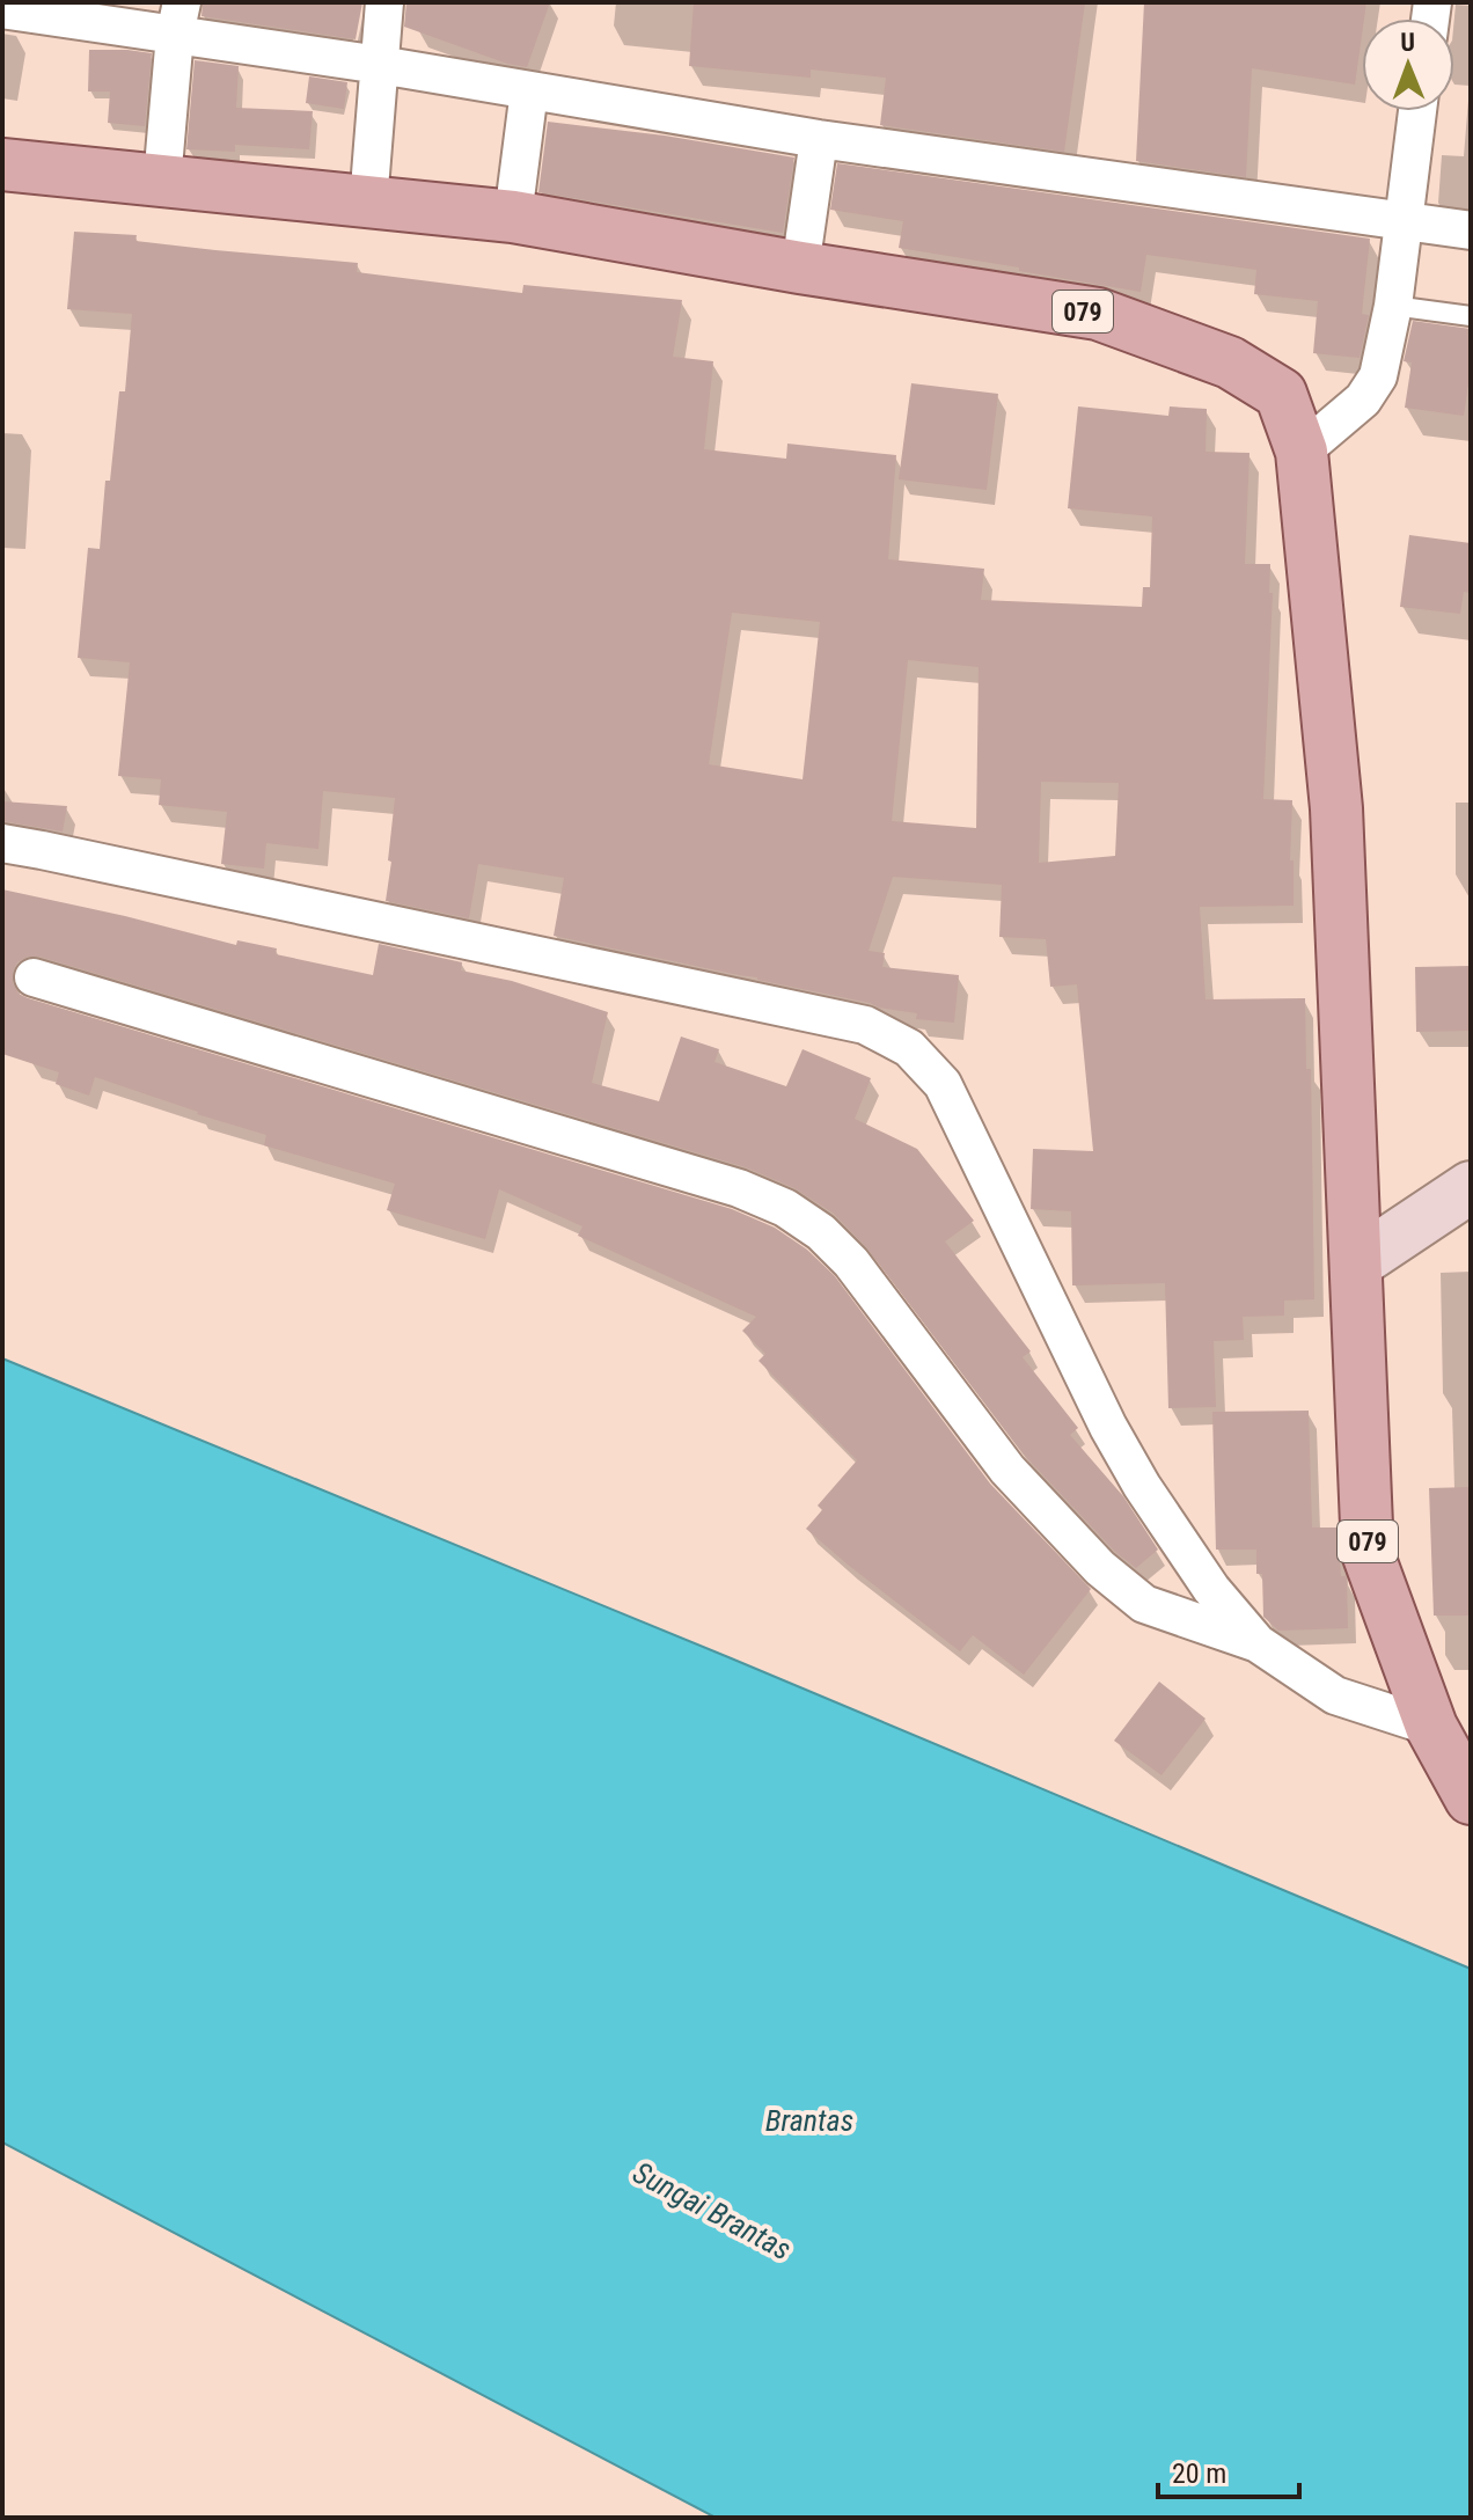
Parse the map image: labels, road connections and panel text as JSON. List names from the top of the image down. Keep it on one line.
{"streets":{"main road":["079"]},"water":["Brantas","Sungai Brantas"],"scale_bar":"20 m","north":"top"}
